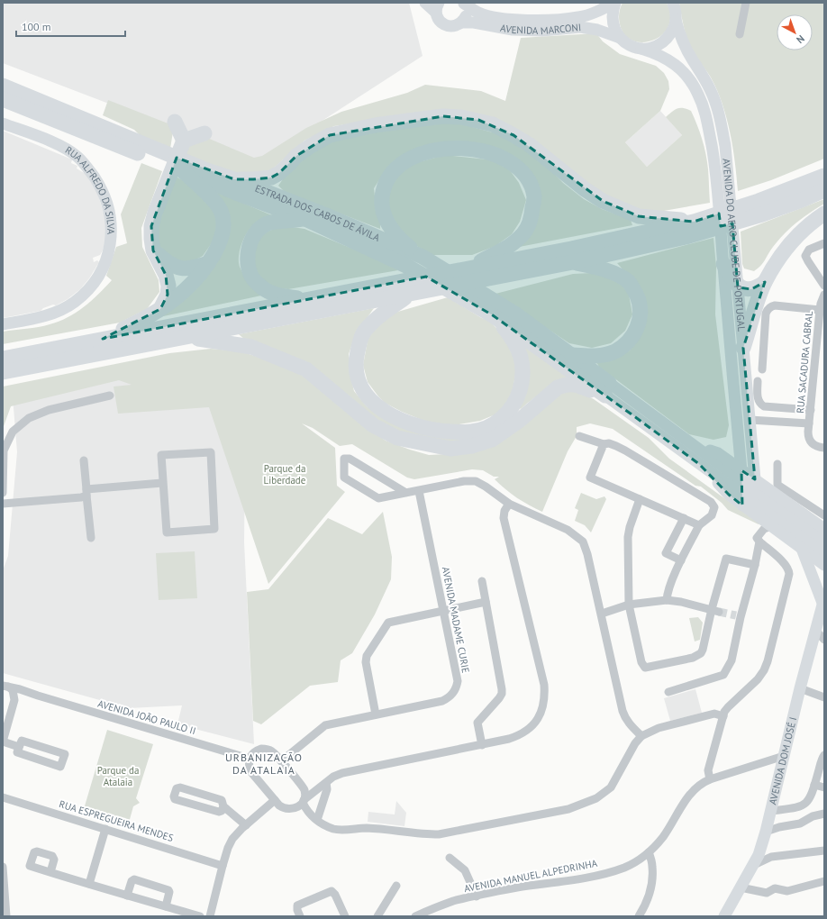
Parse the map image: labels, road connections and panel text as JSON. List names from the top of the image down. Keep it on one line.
{"streets":{"highway":["ESTRADA DOS CABOS DE ÁVILA"],"street":["AVENIDA MARCONI","RUA ALFREDO DA SILVA","AVENIDA DO AERO CLUBE DE PORTUGAL","RUA SACADURA CABRAL","AVENIDA MADAME CURIE","AVENIDA JOÃO PAULO II","AVENIDA DOM JOSÉ I","RUA ESPREGUEIRA MENDES","AVENIDA MANUEL ALPEDRINHA"]},"crossings":[["AVENIDA MARCONI","AVENIDA DO AERO CLUBE DE PORTUGAL"],["AVENIDA DOM JOSÉ I","AVENIDA MANUEL ALPEDRINHA"]],"districts":["URBANIZAÇÃO DA ATALAIA"],"parks":["Parque da Liberdade","Parque da Atalaia"],"scale_bar":"100 m","north":"bottom right"}
